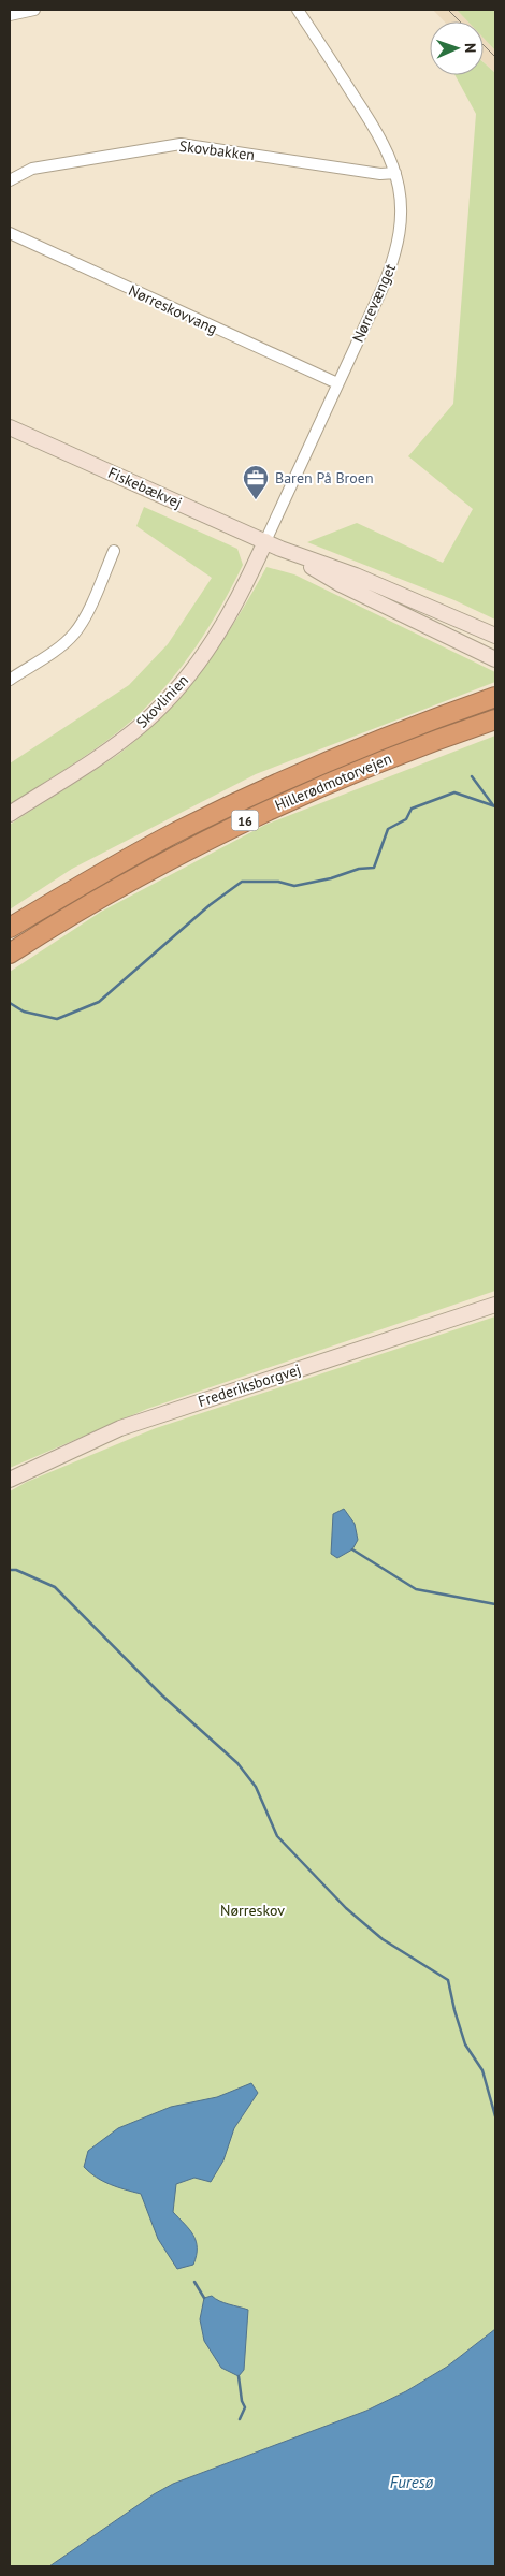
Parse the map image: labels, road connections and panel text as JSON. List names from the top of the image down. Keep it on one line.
{"streets":{"highway":["Hillerødmotorvejen","16"],"street":["Skovbakken","Nørrevænget","Nørreskovvang","Fiskebækvej","Skovlinien","Frederiksborgvej"]},"crossings":[["Skovbakken","Nørrevænget"],["Nørrevænget","Nørreskovvang"],["Nørrevænget","Fiskebækvej"],["Nørrevænget","Skovlinien"],["Fiskebækvej","Skovlinien"]],"water":["Furesø"],"parks":["Nørreskov"],"places":{"office":["Baren På Broen"]},"north":"right"}
